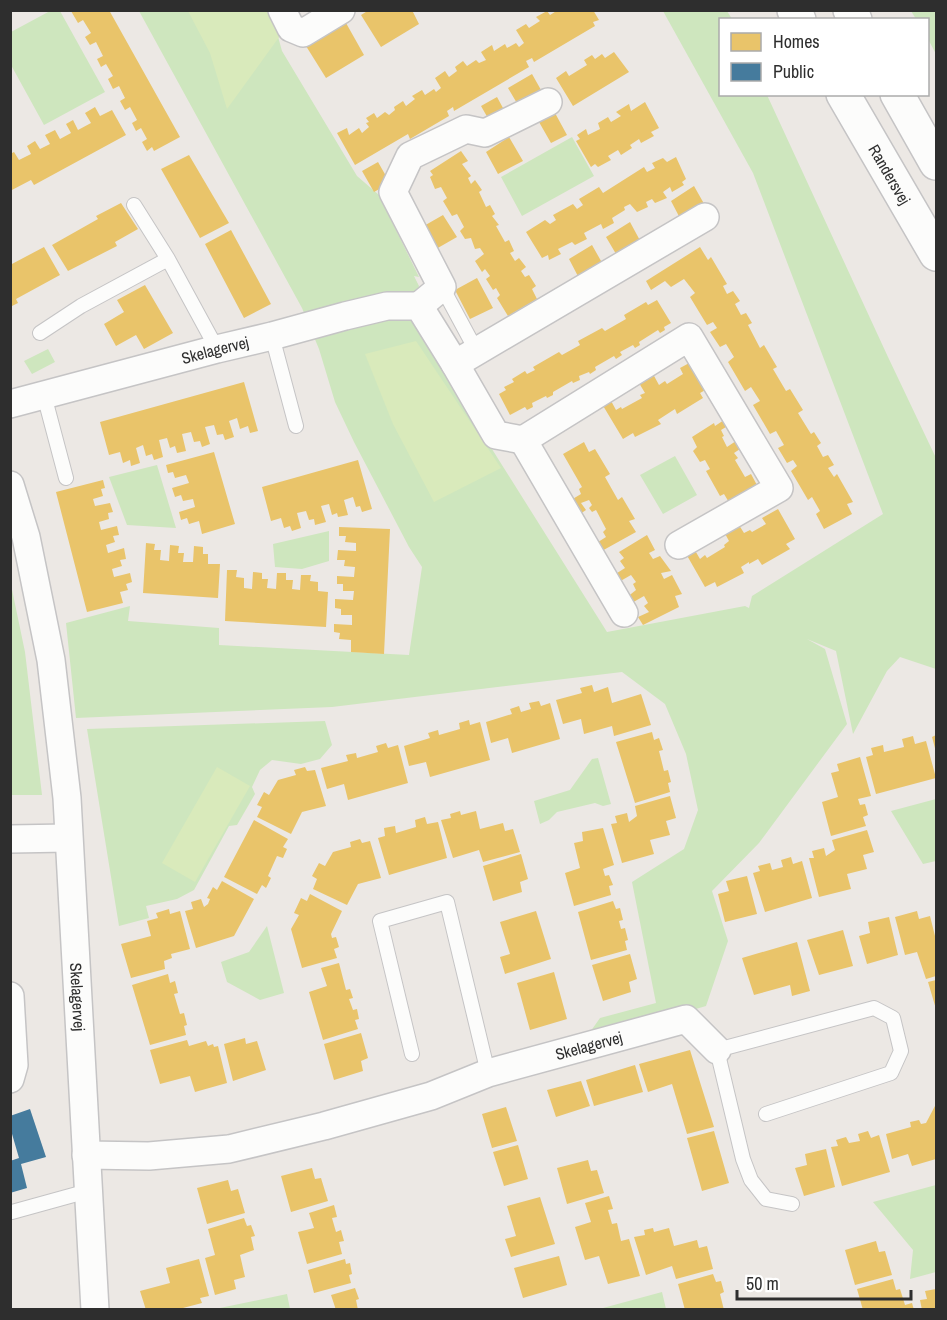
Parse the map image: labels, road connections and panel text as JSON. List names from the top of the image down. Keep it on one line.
{"streets":{"main road":["Randersvej"],"street":["Skelagervej"]},"legend":["Homes","Public"],"scale_bar":"50 m"}
